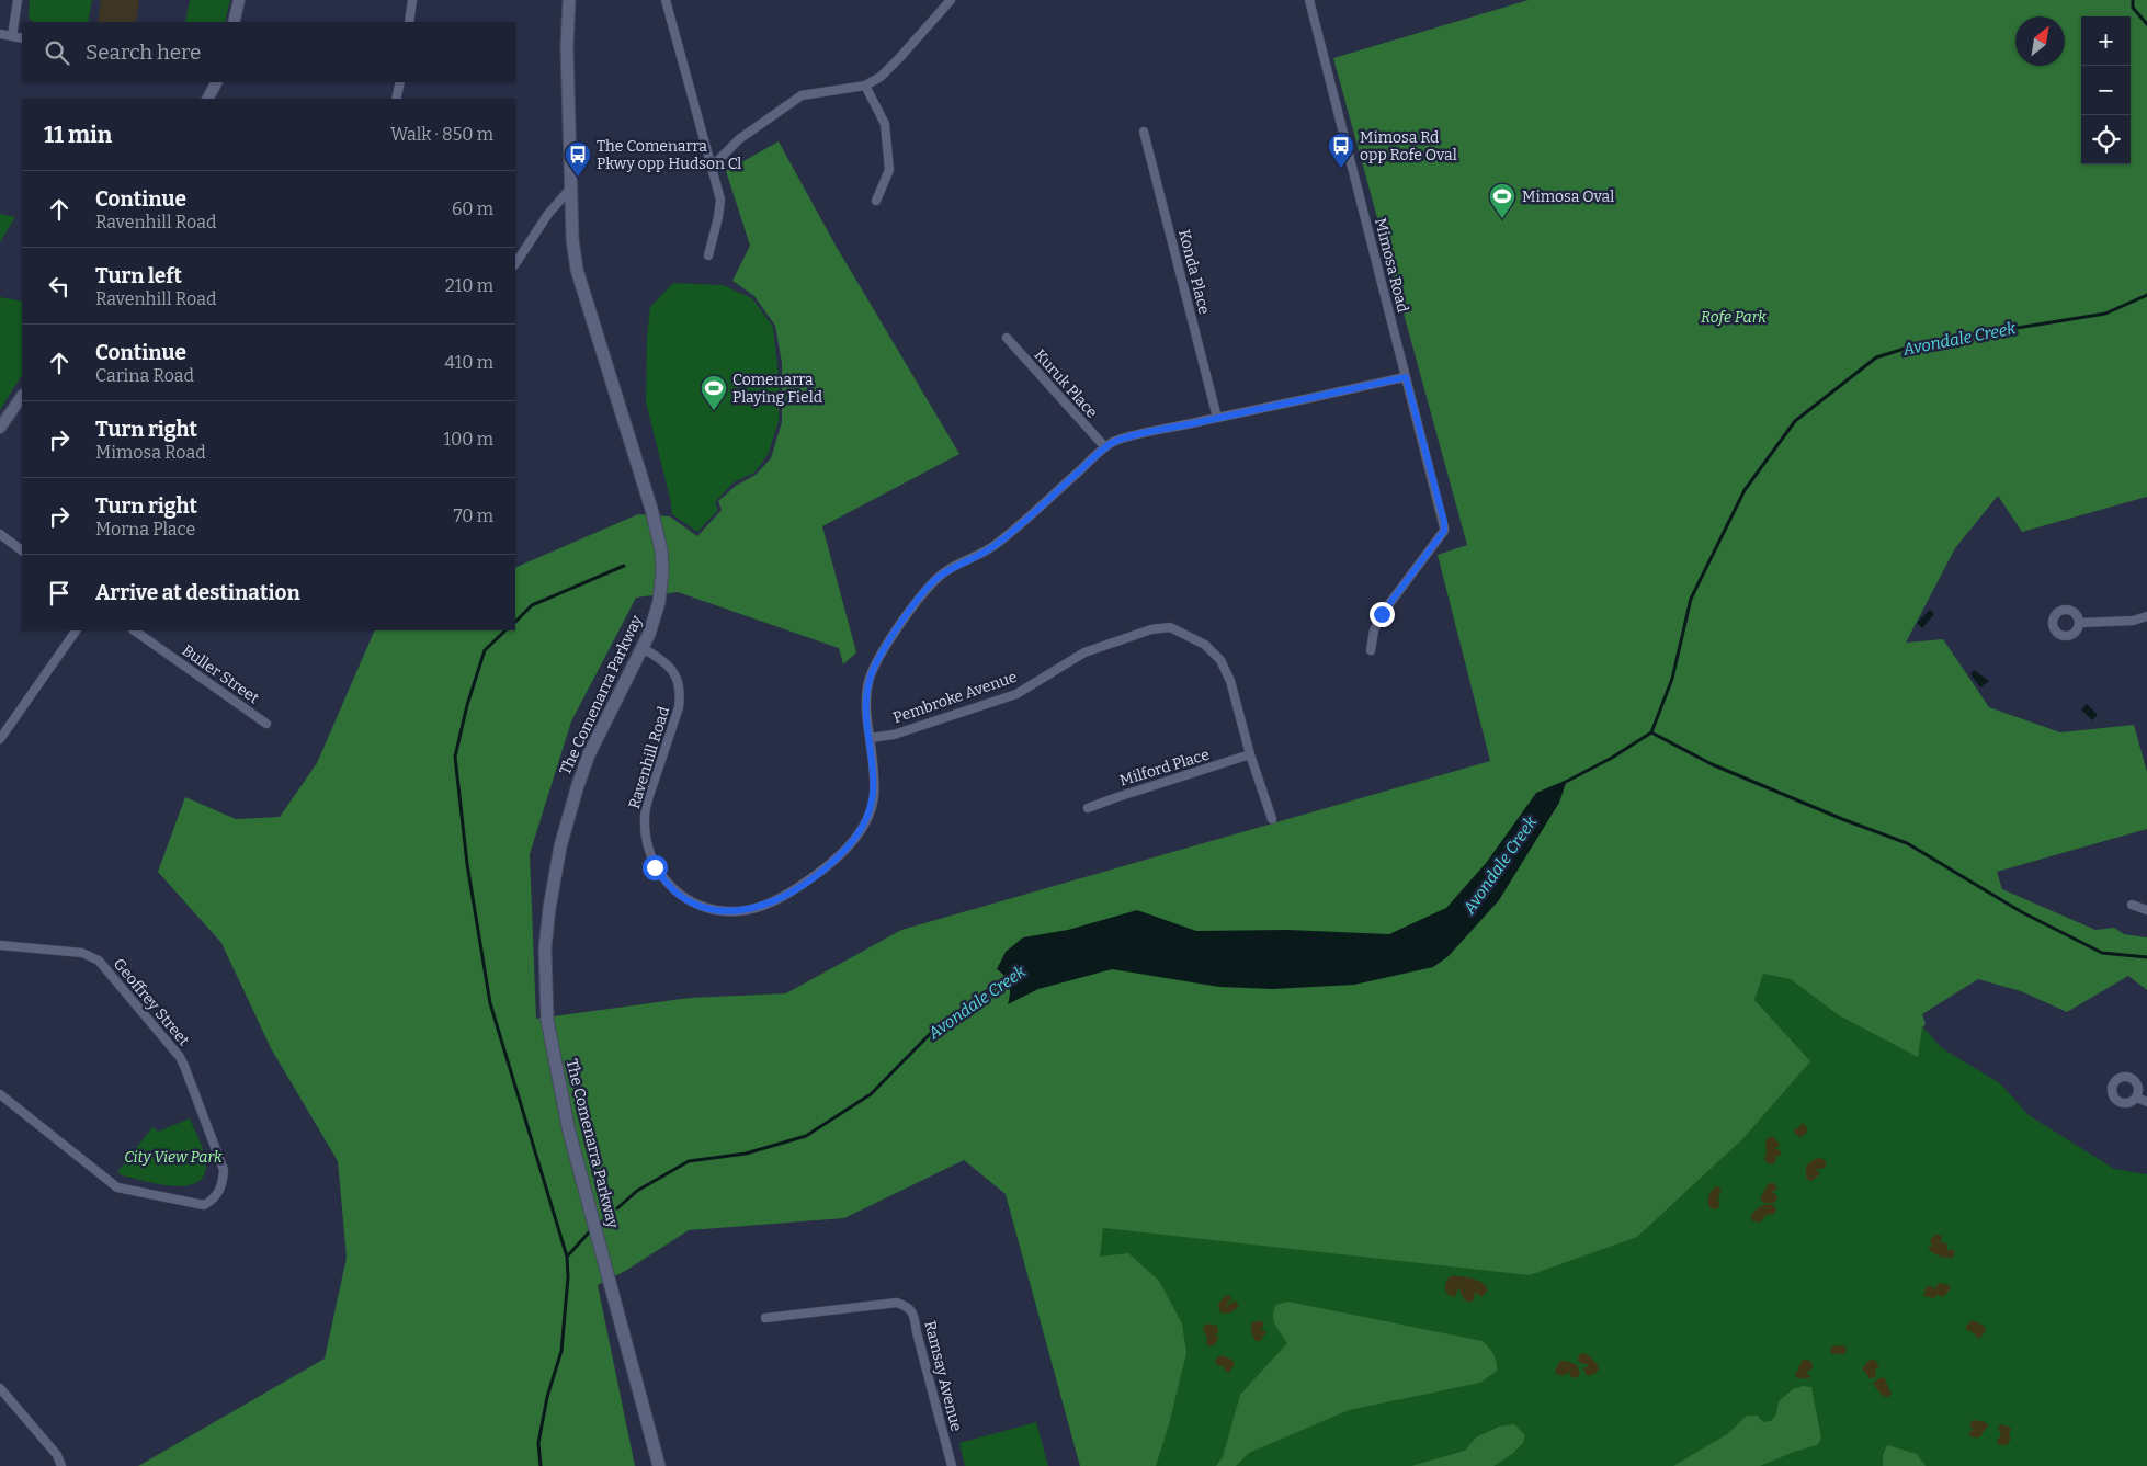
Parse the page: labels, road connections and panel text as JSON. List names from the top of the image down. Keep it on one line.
{"streets":{"main road":["The Comenarra Parkway"],"street":["Mimosa Road","Konda Place","Kuruk Place","Buller Street","Pembroke Avenue","Ravenhill Road","Milford Place","Geoffrey Street","Ramsay Avenue"]},"crossings":[["Mimosa Road","Ravenhill Road"],["Konda Place","Ravenhill Road"],["Kuruk Place","Ravenhill Road"],["The Comenarra Parkway","Ravenhill Road"],["Pembroke Avenue","Ravenhill Road"],["Pembroke Avenue","Milford Place"]],"water":["Avondale Creek"],"parks":["Rofe Park","City View Park"],"places":{"bus stop":["Mimosa Rd opp Rofe Oval","The Comenarra Pkwy opp Hudson Cl"],"sports":["Mimosa Oval","Comenarra Playing Field"]},"north":"top right","page":{"map_buttons":["+","−"],"search":"Search here","heading":["11 min","Walk · 850 m"],"list":[["Continue","Ravenhill Road","60 m"],["Turn left","Ravenhill Road","210 m"],["Continue","Carina Road","410 m"],["Turn right","Mimosa Road","100 m"],["Turn right","Morna Place","70 m"],"Arrive at destination"]}}
